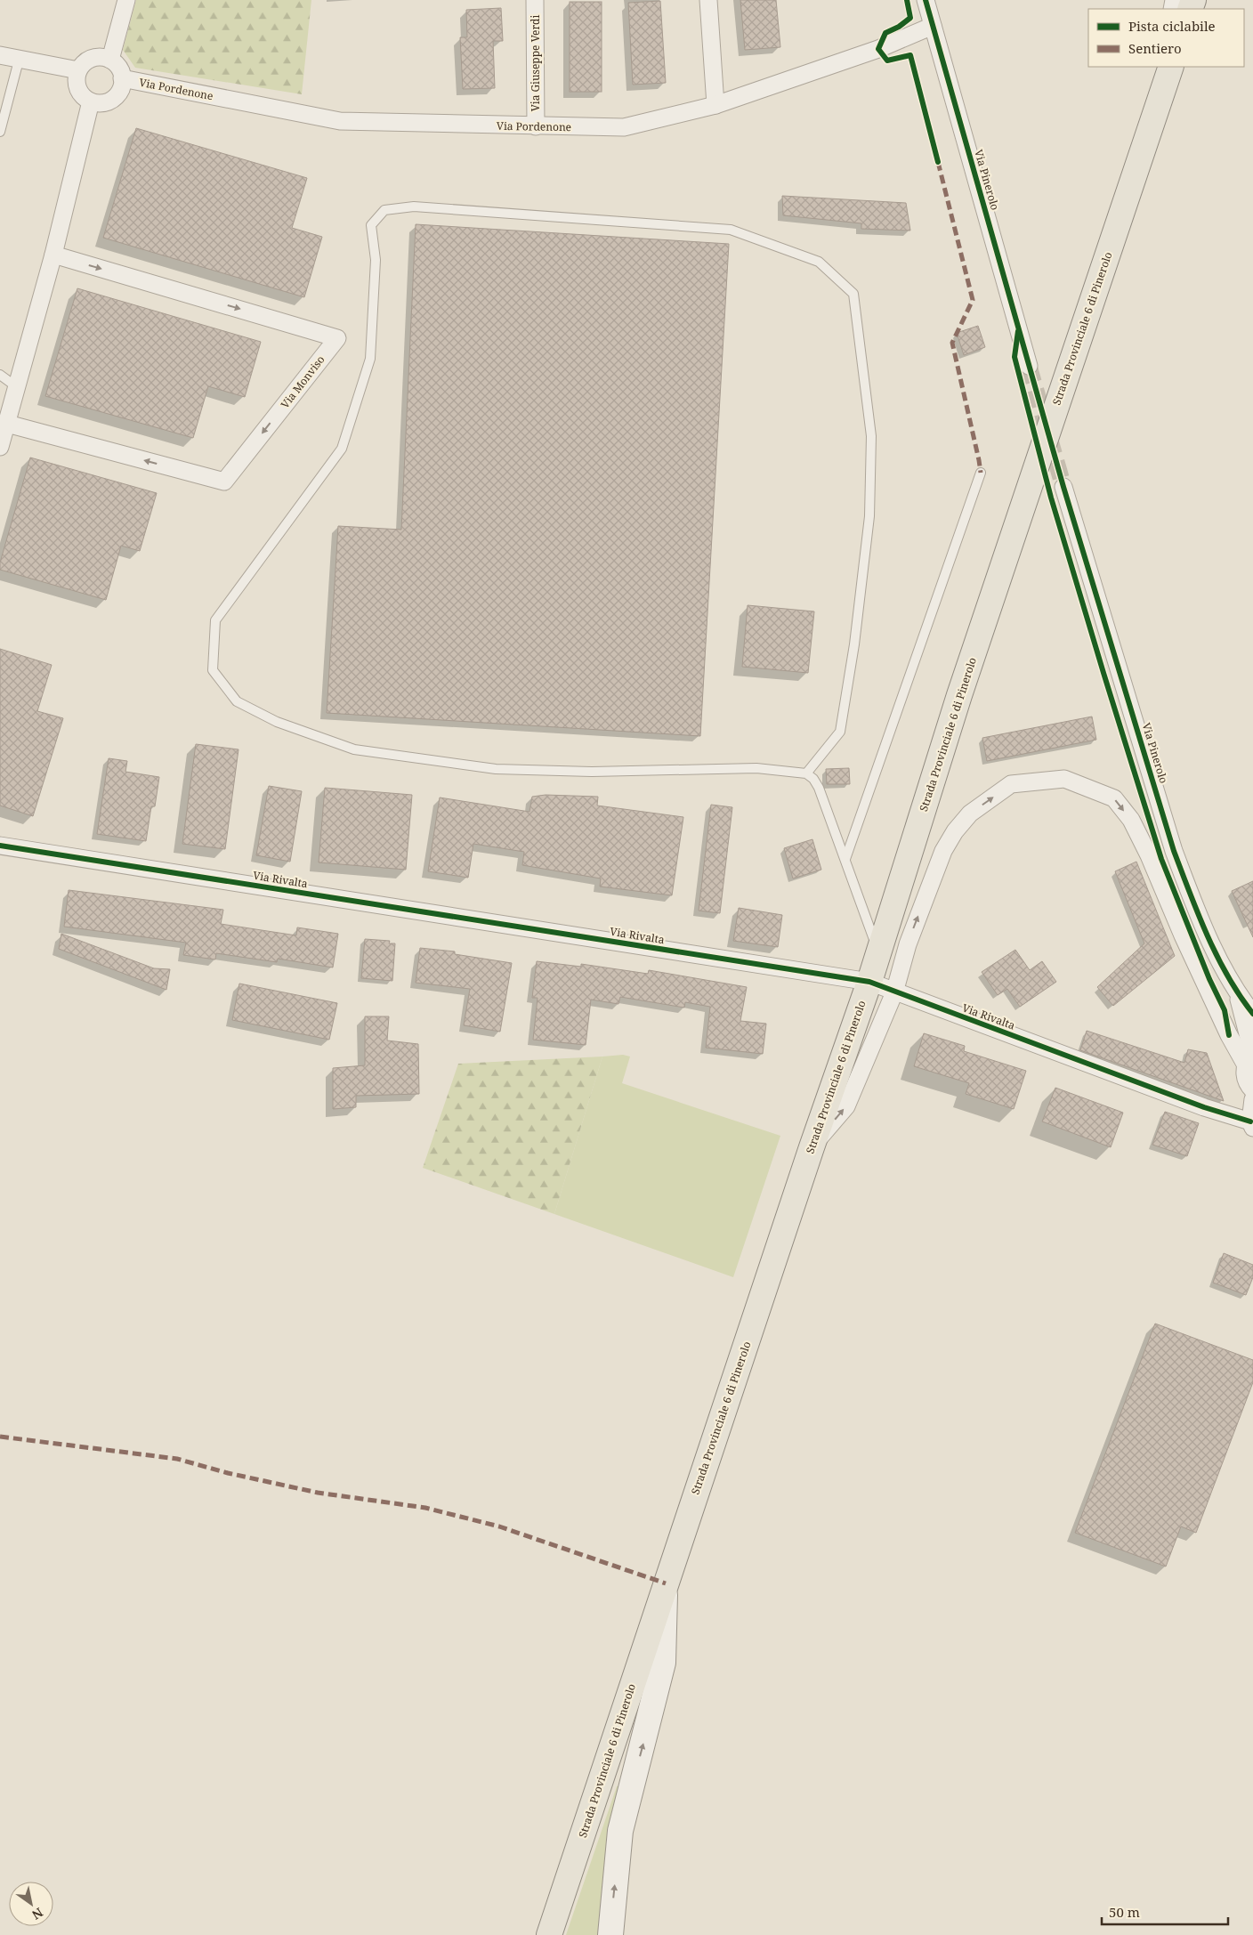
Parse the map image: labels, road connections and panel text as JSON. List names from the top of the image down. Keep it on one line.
{"streets":{"main road":["Strada Provinciale 6 di Pinerolo"],"street":["Via Giuseppe Verdi","Via Pordenone","Via Pinerolo","Via Monviso","Via Rivalta"]},"crossings":[["Via Giuseppe Verdi","Via Pordenone"],["Via Pordenone","Via Pinerolo"],["Strada Provinciale 6 di Pinerolo","Via Rivalta"]],"legend":["Pista ciclabile","Sentiero"],"scale_bar":"50 m","north":"bottom right"}
